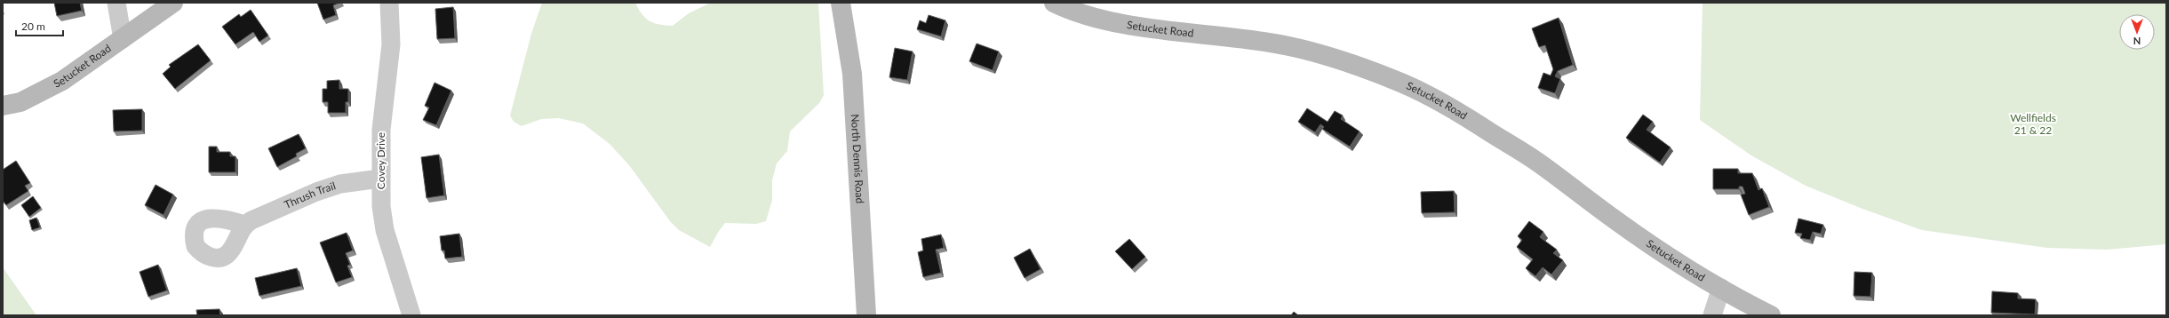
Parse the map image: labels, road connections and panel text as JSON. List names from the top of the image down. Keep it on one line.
{"streets":{"main road":["Setucket Road","North Dennis Road"],"street":["Covey Drive","Thrush Trail"]},"crossings":[["Covey Drive","Thrush Trail"]],"parks":["Wellfields 21 & 22"],"scale_bar":"20 m","north":"bottom"}
